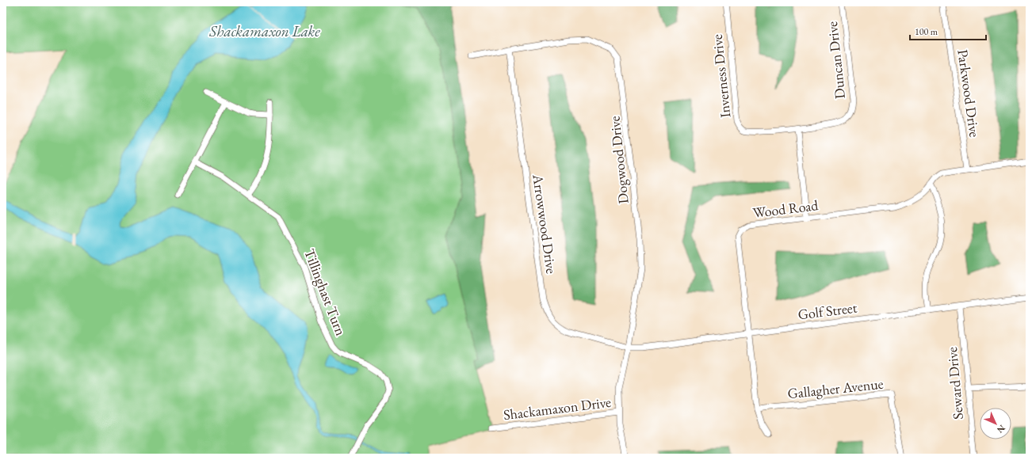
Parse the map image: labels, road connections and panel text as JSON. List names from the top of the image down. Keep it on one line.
{"streets":{"street":["Duncan Drive","Inverness Drive","Parkwood Drive","Dogwood Drive","Wood Road","Arrowwood Drive","Tillinghast Turn","Golf Street","Seward Drive","Gallagher Avenue","Shackamaxon Drive"]},"crossings":[["Duncan Drive","Inverness Drive"],["Parkwood Drive","Wood Road"],["Dogwood Drive","Arrowwood Drive"],["Dogwood Drive","Golf Street"],["Dogwood Drive","Shackamaxon Drive"],["Wood Road","Golf Street"],["Wood Road","Gallagher Avenue"],["Arrowwood Drive","Golf Street"],["Golf Street","Seward Drive"]],"water":["Shackamaxon Lake"],"scale_bar":"100 m","north":"bottom right"}
